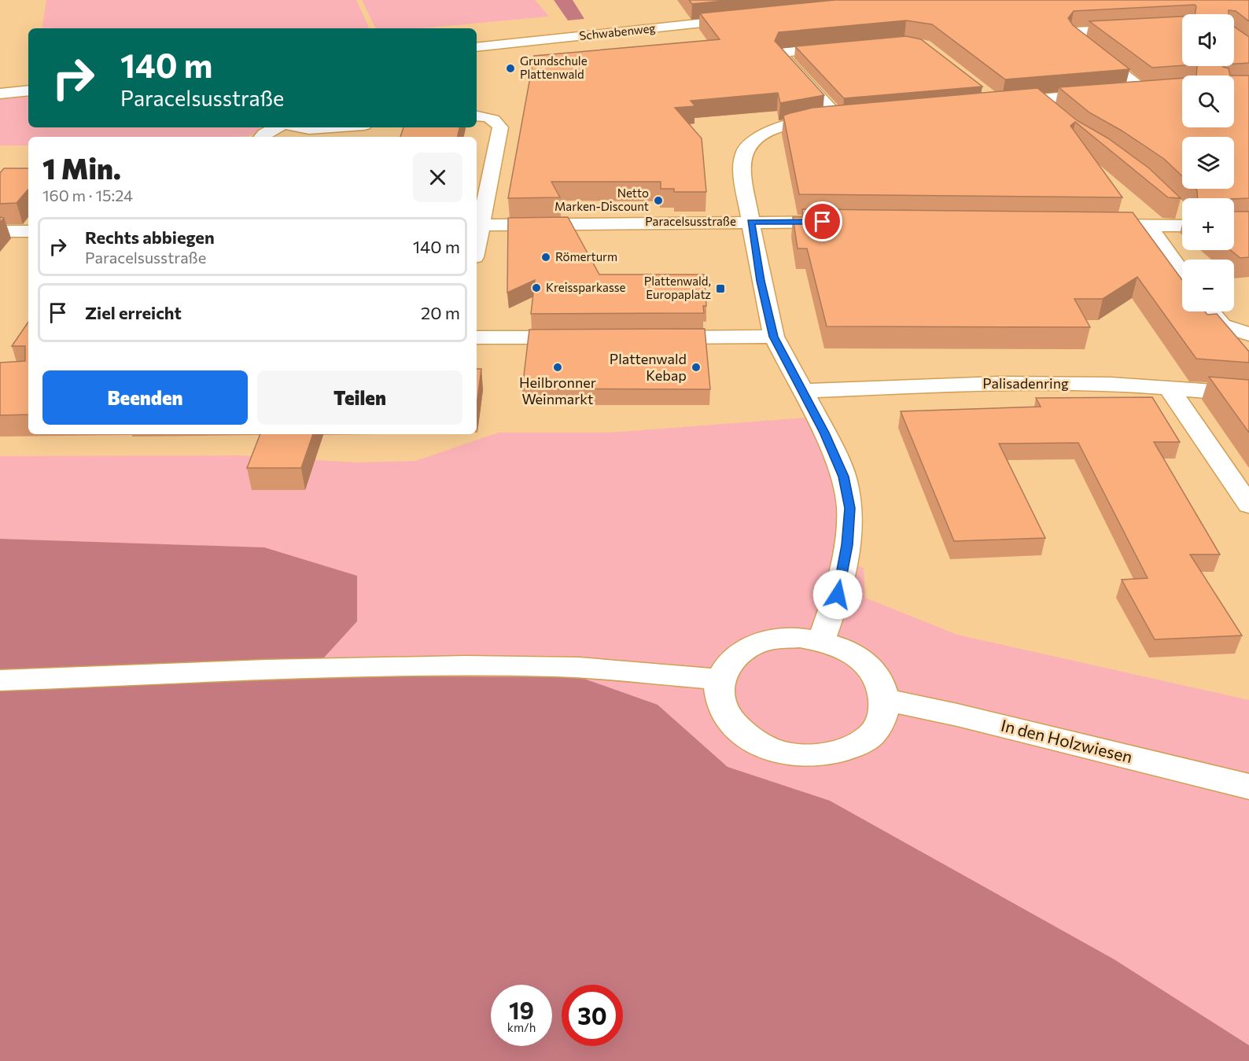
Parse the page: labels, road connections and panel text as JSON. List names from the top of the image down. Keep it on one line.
{"streets":{"street":["Schwabenweg","Paracelsusstraße","Palisadenring","In den Holzwiesen"]},"places":{"other":["Grundschule Plattenwald","Netto Marken-Discount","Römerturm","Kreissparkasse","Heilbronner Weinmarkt","Plattenwald Kebap"],"transit":["Plattenwald, Europaplatz"]},"page":{"map_buttons":["+","−"],"turn":["140 m","Paracelsusstraße"],"heading":["1 Min.","160 m · 15:24"],"list":[{"name":"Rechts abbiegen","note":"Paracelsusstraße","value":"140 m"},{"name":"Ziel erreicht","value":"20 m"}],"buttons":["Beenden","Teilen"],"speed":"19 km/h","limit":"30"}}
